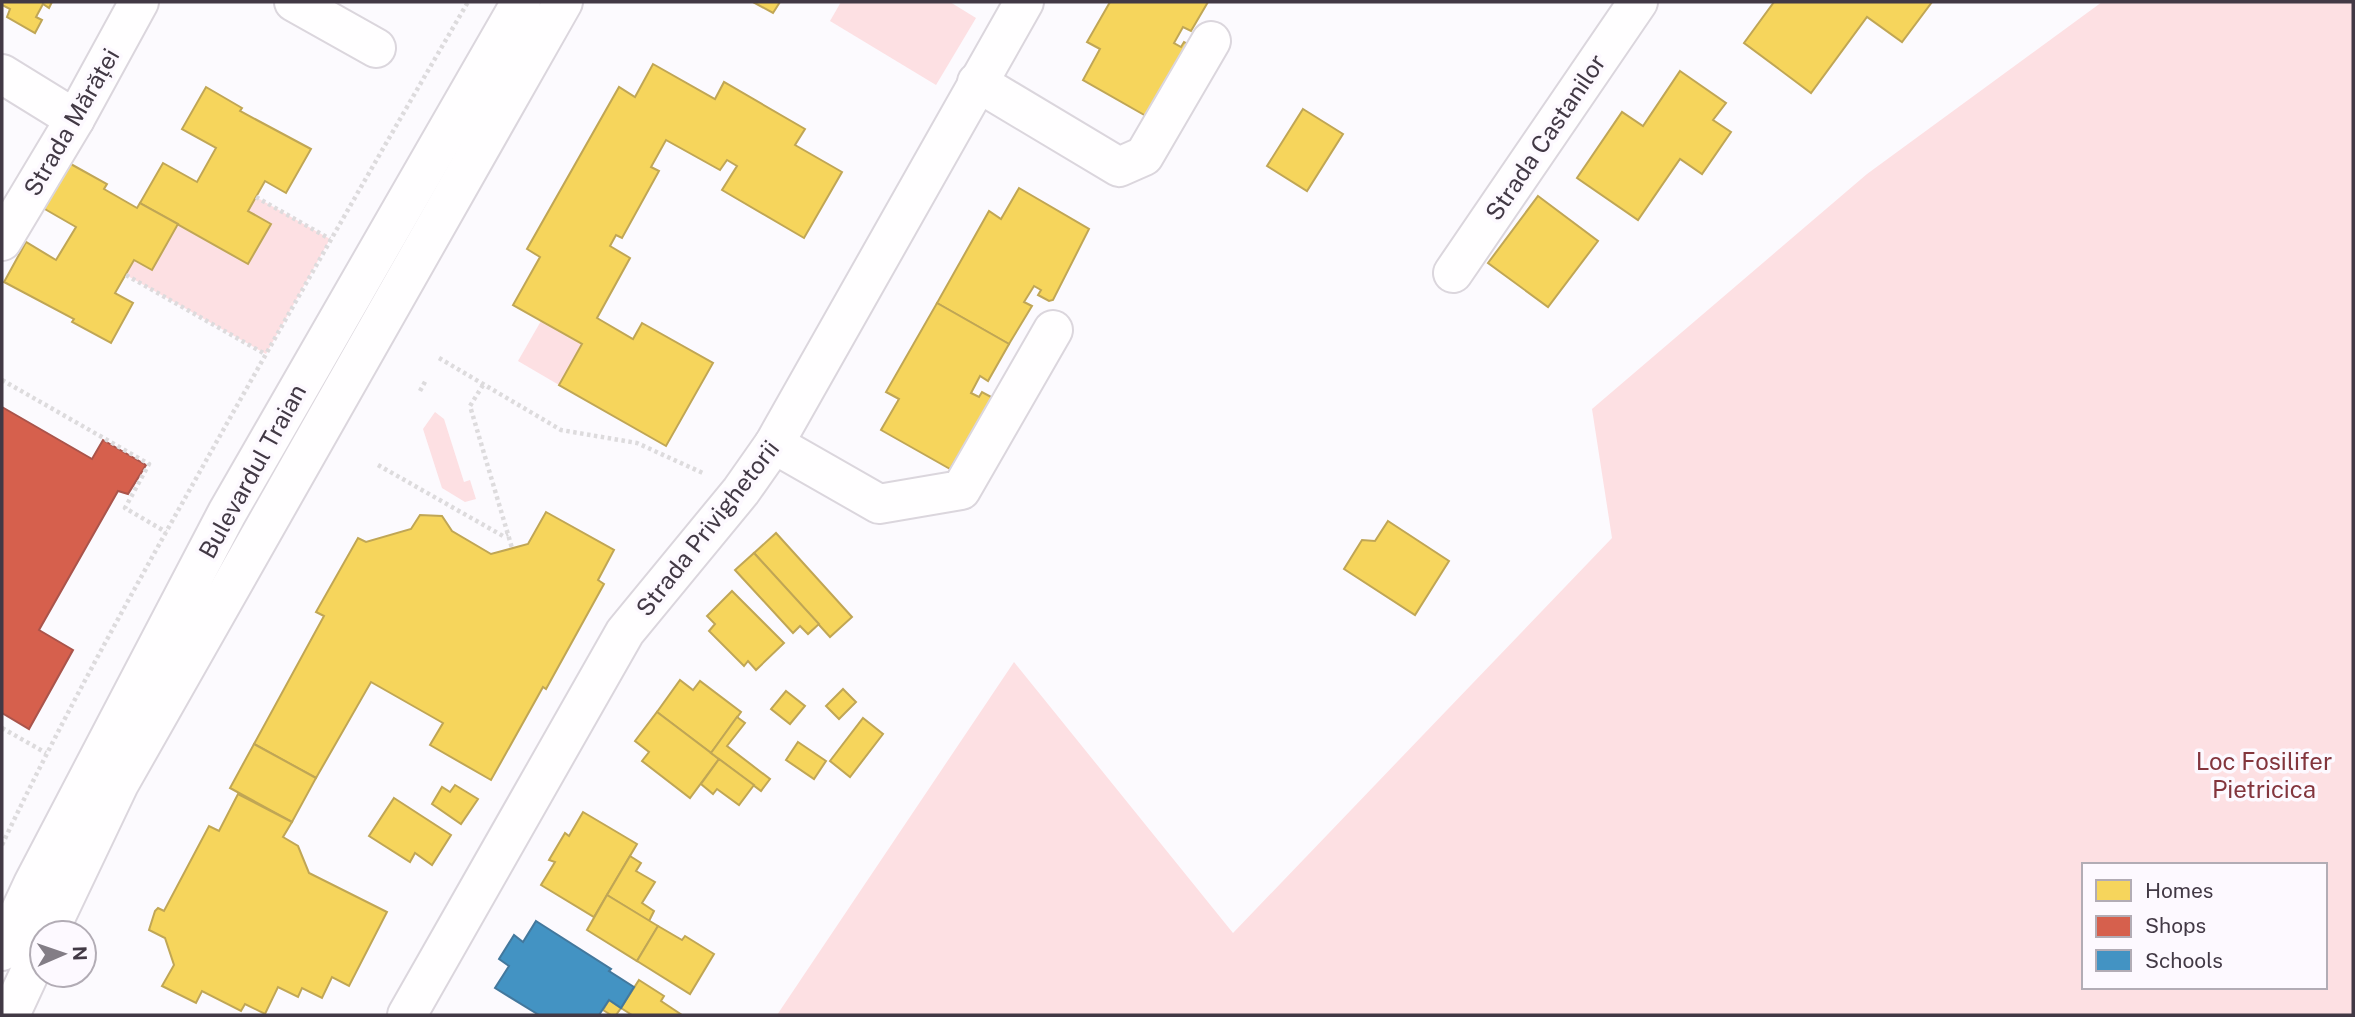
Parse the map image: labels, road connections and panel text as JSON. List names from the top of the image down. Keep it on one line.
{"streets":{"street":["Strada Mărăței","Strada Castanilor","Bulevardul Traian","Strada Privighetorii"]},"parks":["Loc Fosilifer Pietricica"],"legend":["Homes","Shops","Schools"],"north":"right"}
